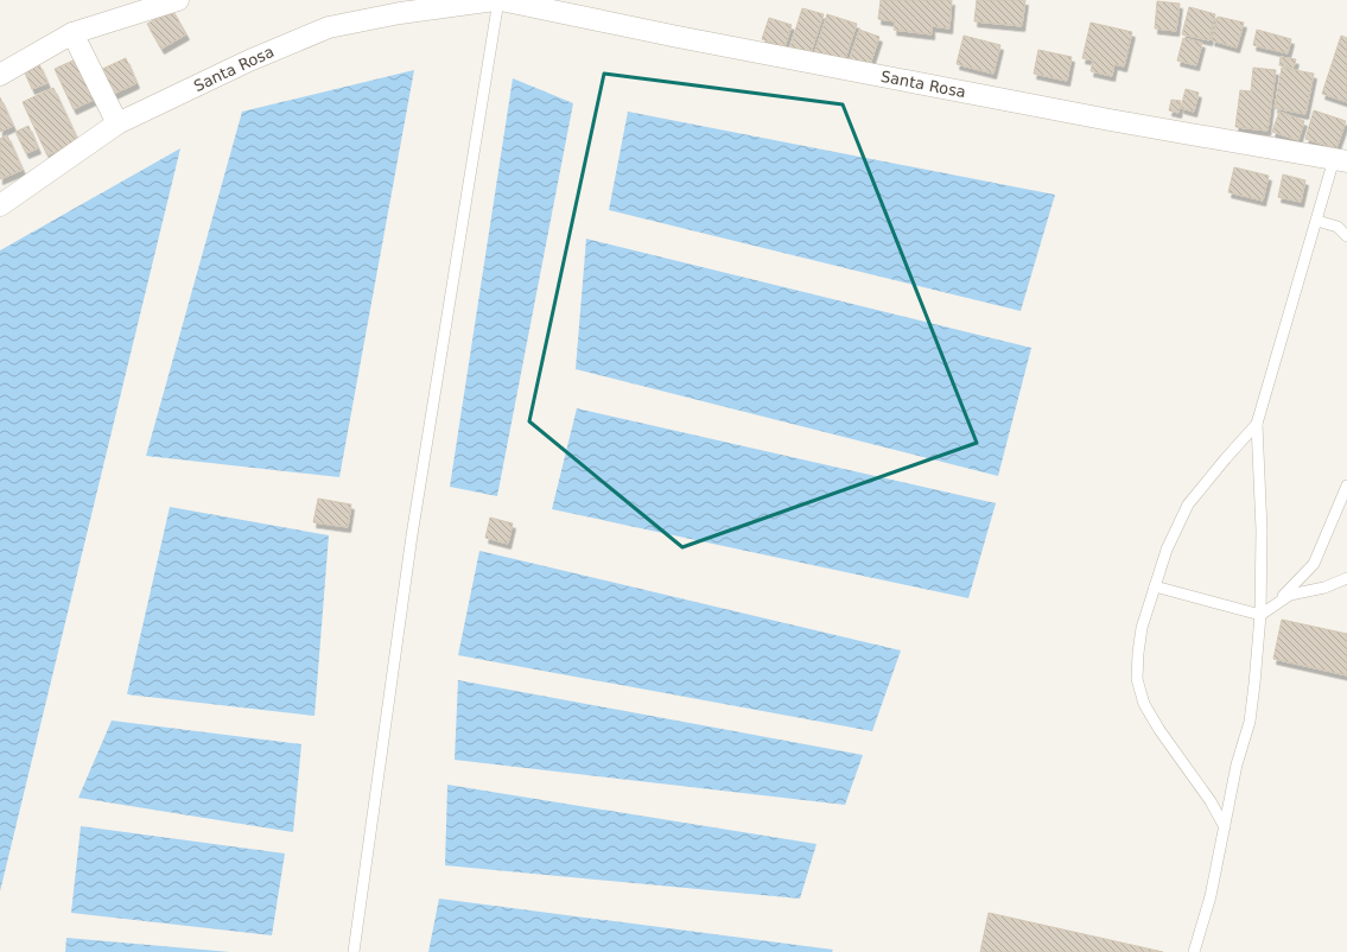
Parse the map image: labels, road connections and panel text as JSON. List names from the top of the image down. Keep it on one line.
{"streets":{"street":["Santa Rosa"]}}
